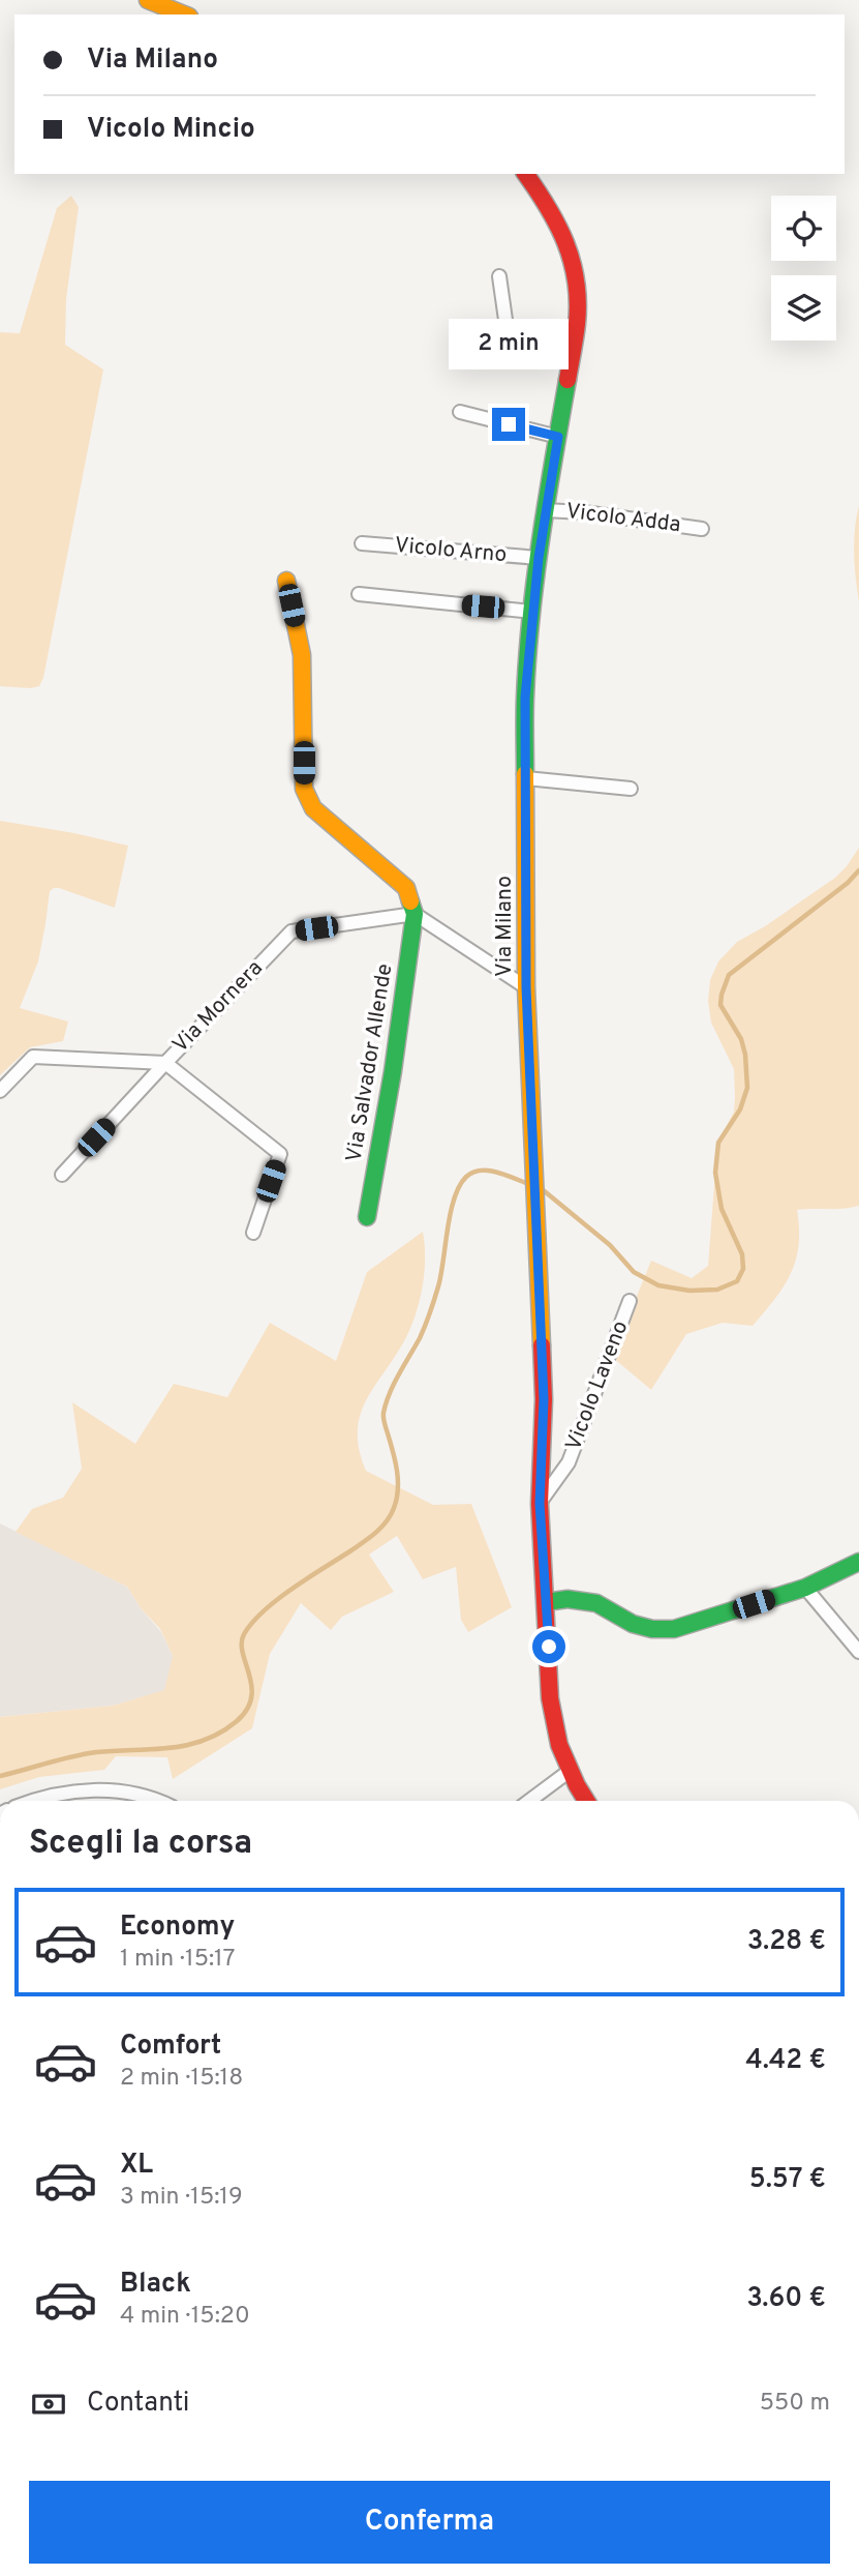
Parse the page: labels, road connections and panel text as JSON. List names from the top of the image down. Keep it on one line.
{"streets":{"street":["Vicolo Adda","Vicolo Arno","Via Milano","Via Mornera","Via Salvador Allende","Vicolo Laveno"]},"crossings":[["Vicolo Adda","Via Milano"],["Vicolo Arno","Via Milano"],["Via Milano","Vicolo Laveno"],["Via Mornera","Via Salvador Allende"]],"page":{"banner":["Via Milano","Vicolo Mincio"],"bubble":"2 min","heading":"Scegli la corsa","list":[{"name":"Economy","note":"1 min · 15:17","value":"3.28 €"},{"name":"Comfort","note":"2 min · 15:18","value":"4.42 €"},{"name":"XL","note":"3 min · 15:19","value":"5.57 €"},{"name":"Black","note":"4 min · 15:20","value":"3.60 €"}],"pay":["Contanti","550 m"],"buttons":"Conferma"}}
